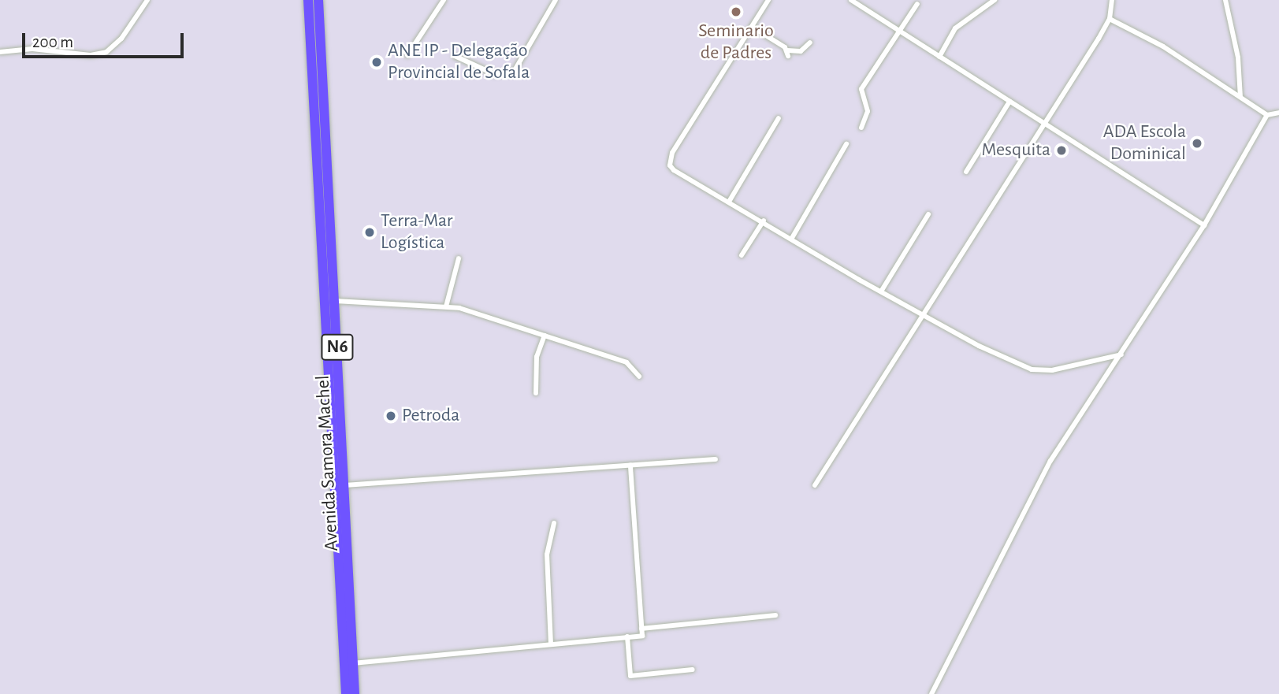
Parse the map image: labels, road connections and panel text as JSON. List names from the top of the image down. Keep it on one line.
{"streets":{"highway":["N6","Avenida Samora Machel"]},"places":["Seminario de Padres","ANE IP - Delegação Provincial de Sofala","ADA Escola Dominical","Mesquita","Terra-Mar Logística","Petroda"],"scale_bar":"200 m"}
